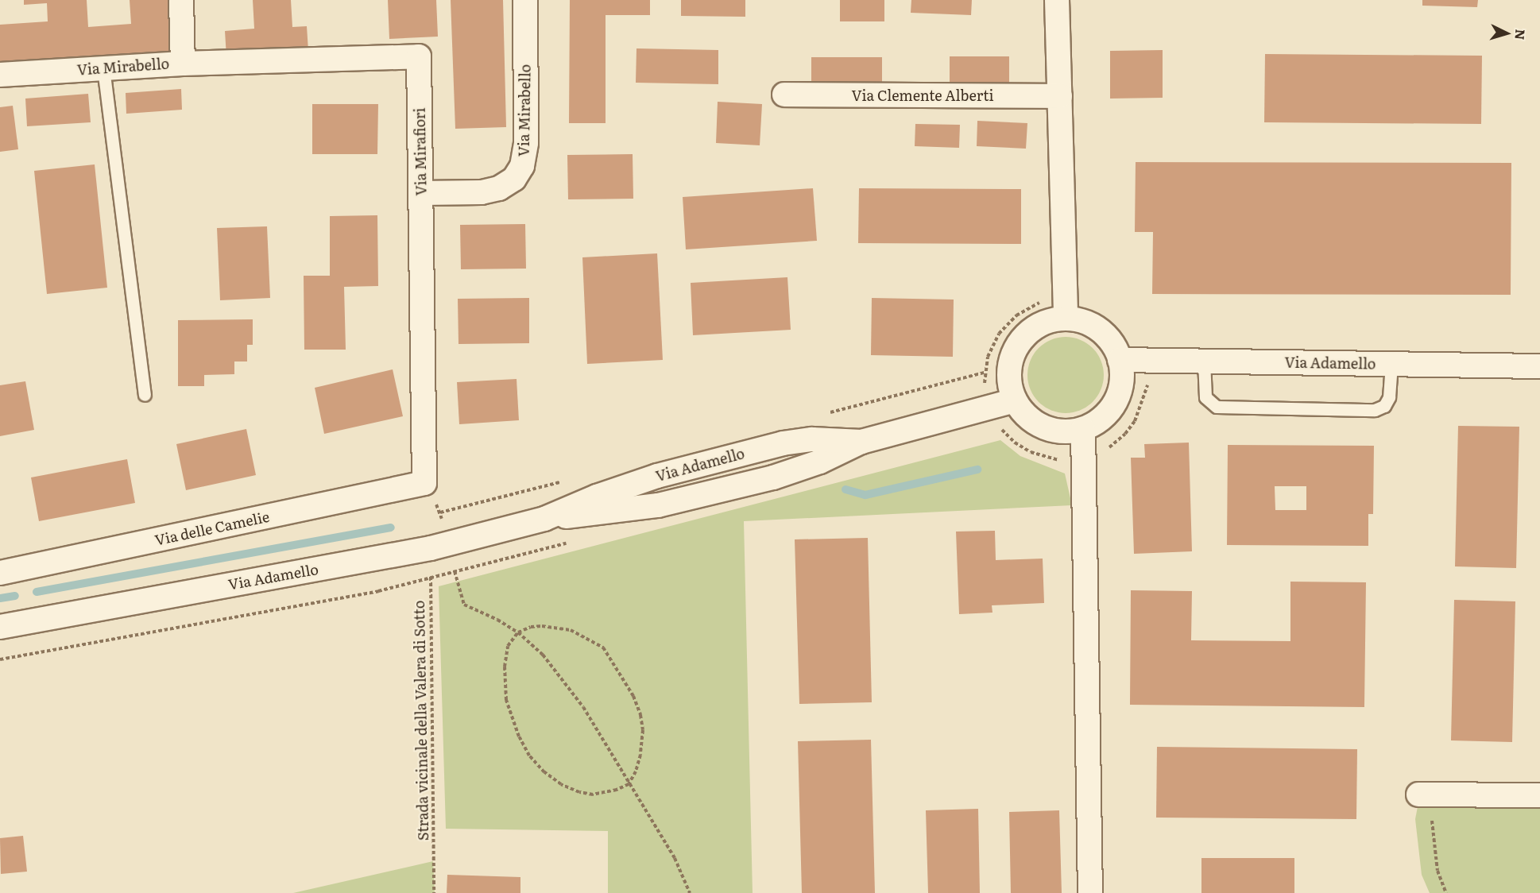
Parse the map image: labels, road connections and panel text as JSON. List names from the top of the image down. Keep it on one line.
{"streets":{"street":["Via Mirabello","Via Clemente Alberti","Via Mirafiori","Via Adamello","Via delle Camelie"],"path":["Strada vicinale della Valera di Sotto"]},"crossings":[["Via Mirabello","Via Mirafiori"],["Via Mirafiori","Via delle Camelie"],["Via Adamello","Strada vicinale della Valera di Sotto"]],"north":"right"}
